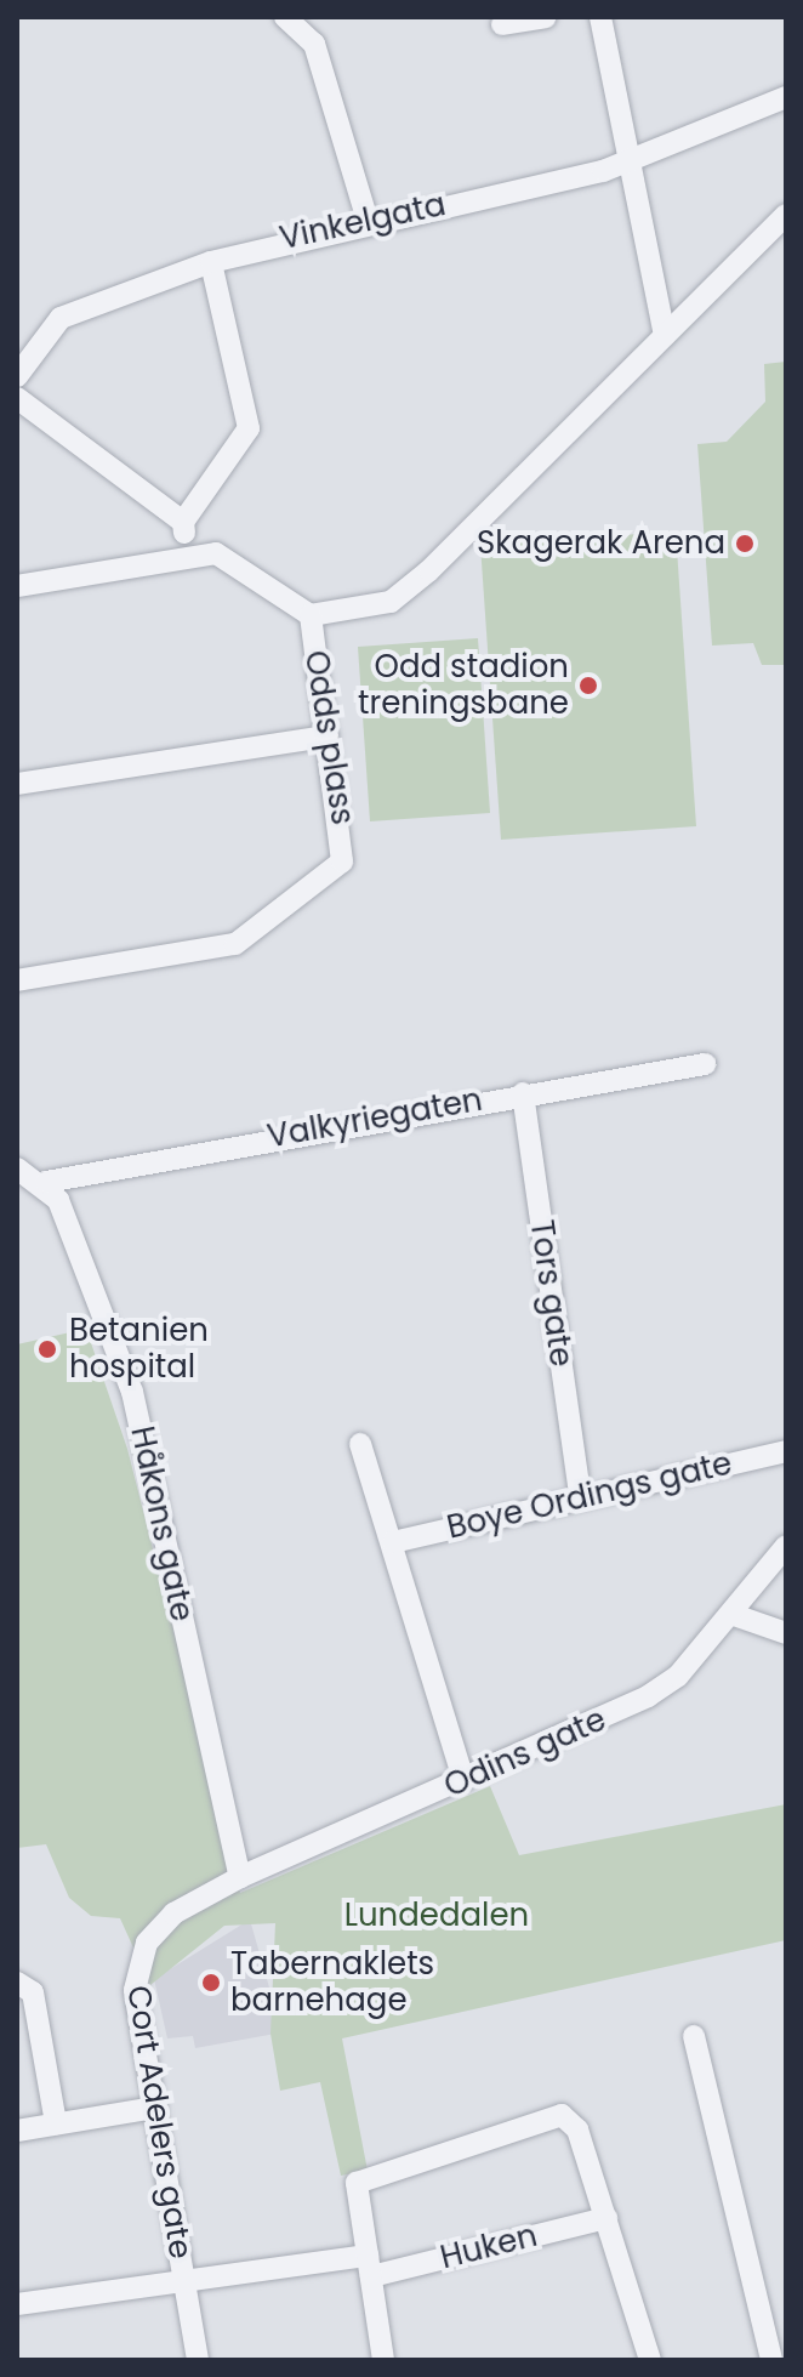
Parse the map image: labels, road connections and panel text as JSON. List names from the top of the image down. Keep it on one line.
{"streets":{"street":["Vinkelgata","Odds plass","Valkyriegaten","Tors gate","Boye Ordings gate","Håkons gate","Odins gate","Cort Adelers gate","Huken"]},"crossings":[["Valkyriegaten","Tors gate"],["Valkyriegaten","Håkons gate"],["Tors gate","Boye Ordings gate"],["Håkons gate","Odins gate"],["Håkons gate","Cort Adelers gate"],["Odins gate","Cort Adelers gate"],["Cort Adelers gate","Huken"]],"parks":["Lundedalen"],"places":["Skagerak Arena","Odd stadion treningsbane","Betanien hospital","Tabernaklets barnehage"]}
